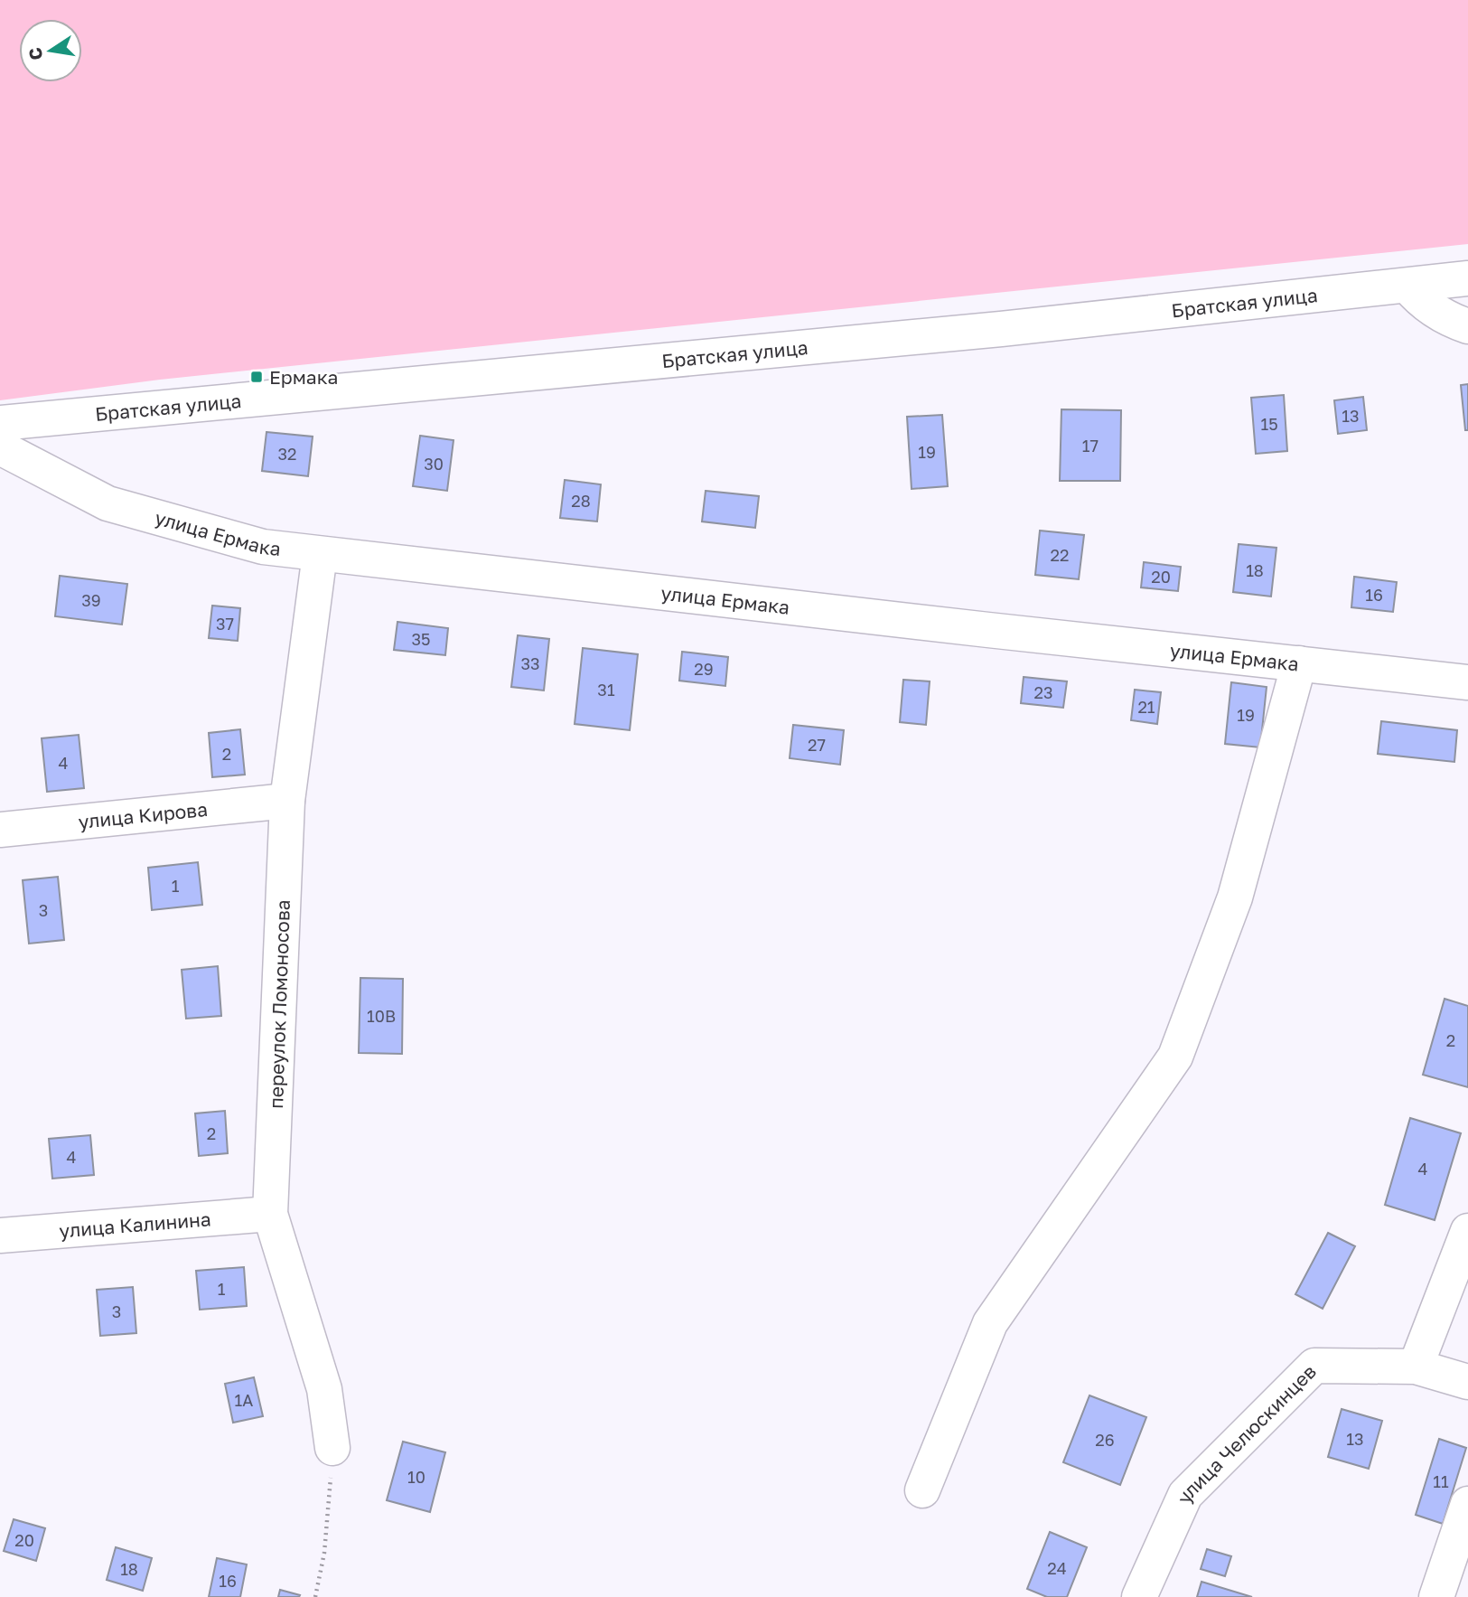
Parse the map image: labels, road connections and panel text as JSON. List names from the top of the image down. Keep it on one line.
{"streets":{"street":["Братская улица","улица Ермака","улица Кирова","переулок Ломоносова","улица Калинина","улица Челюскинцев"]},"crossings":[["улица Ермака","переулок Ломоносова"],["улица Кирова","переулок Ломоносова"],["переулок Ломоносова","улица Калинина"]],"places":{"transit":["Ермака"]},"house_numbers":["13","15","17","19","32","30","28","22","18","20","16","39","37","35","33","29","31","23","21","19","27","2","4","1","3","10В","2","2","4","4","1","3","1А","13","26","10","11","20","24","18","16"],"north":"left"}
